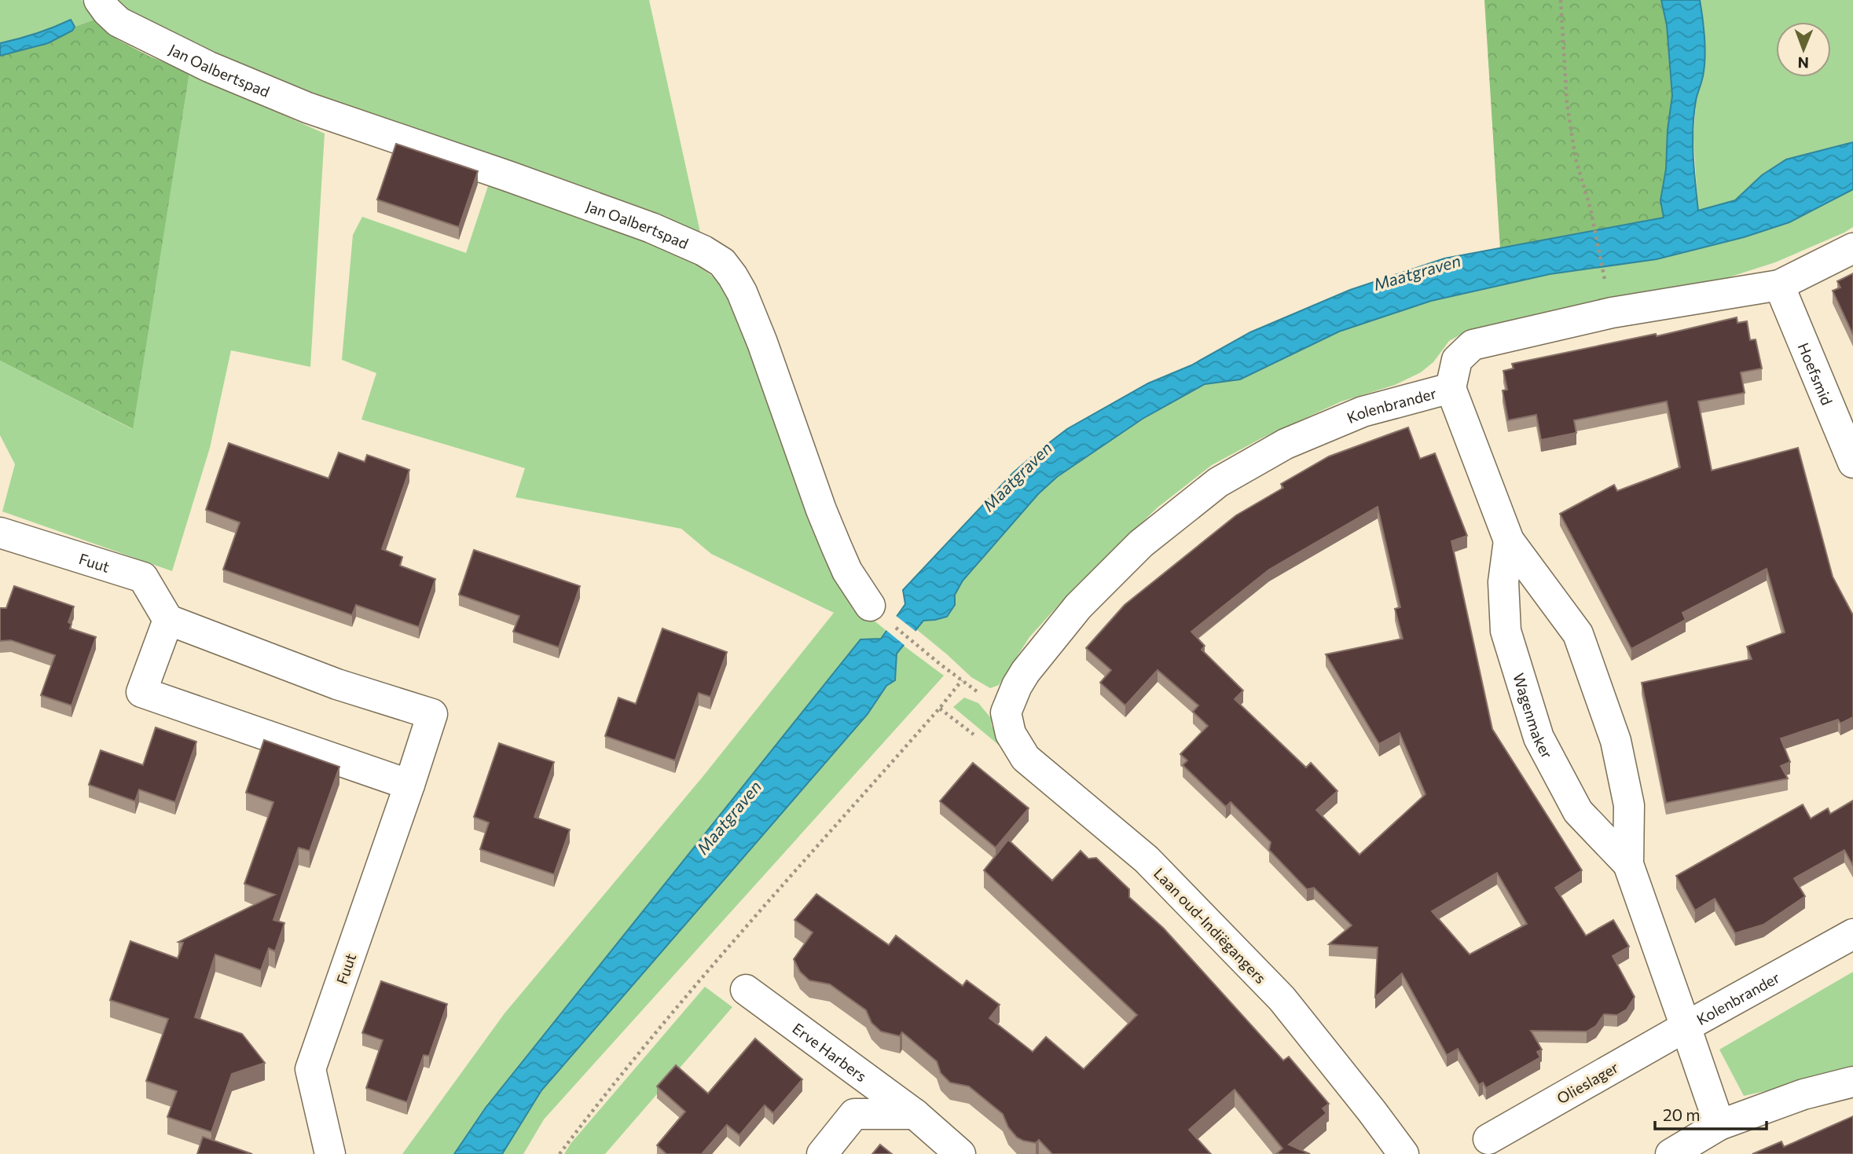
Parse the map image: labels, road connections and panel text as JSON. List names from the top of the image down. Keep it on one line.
{"streets":{"street":["Jan Oalbertspad","Hoefsmid","Kolenbrander","Fuut","Wagenmaker","Laan oud-Indiëgangers","Erve Harbers","Olieslager"]},"crossings":[["Hoefsmid","Kolenbrander"],["Kolenbrander","Wagenmaker"],["Kolenbrander","Laan oud-Indiëgangers"],["Kolenbrander","Olieslager"],["Wagenmaker","Olieslager"]],"water":["Maatgraven"],"scale_bar":"20 m","north":"bottom"}
